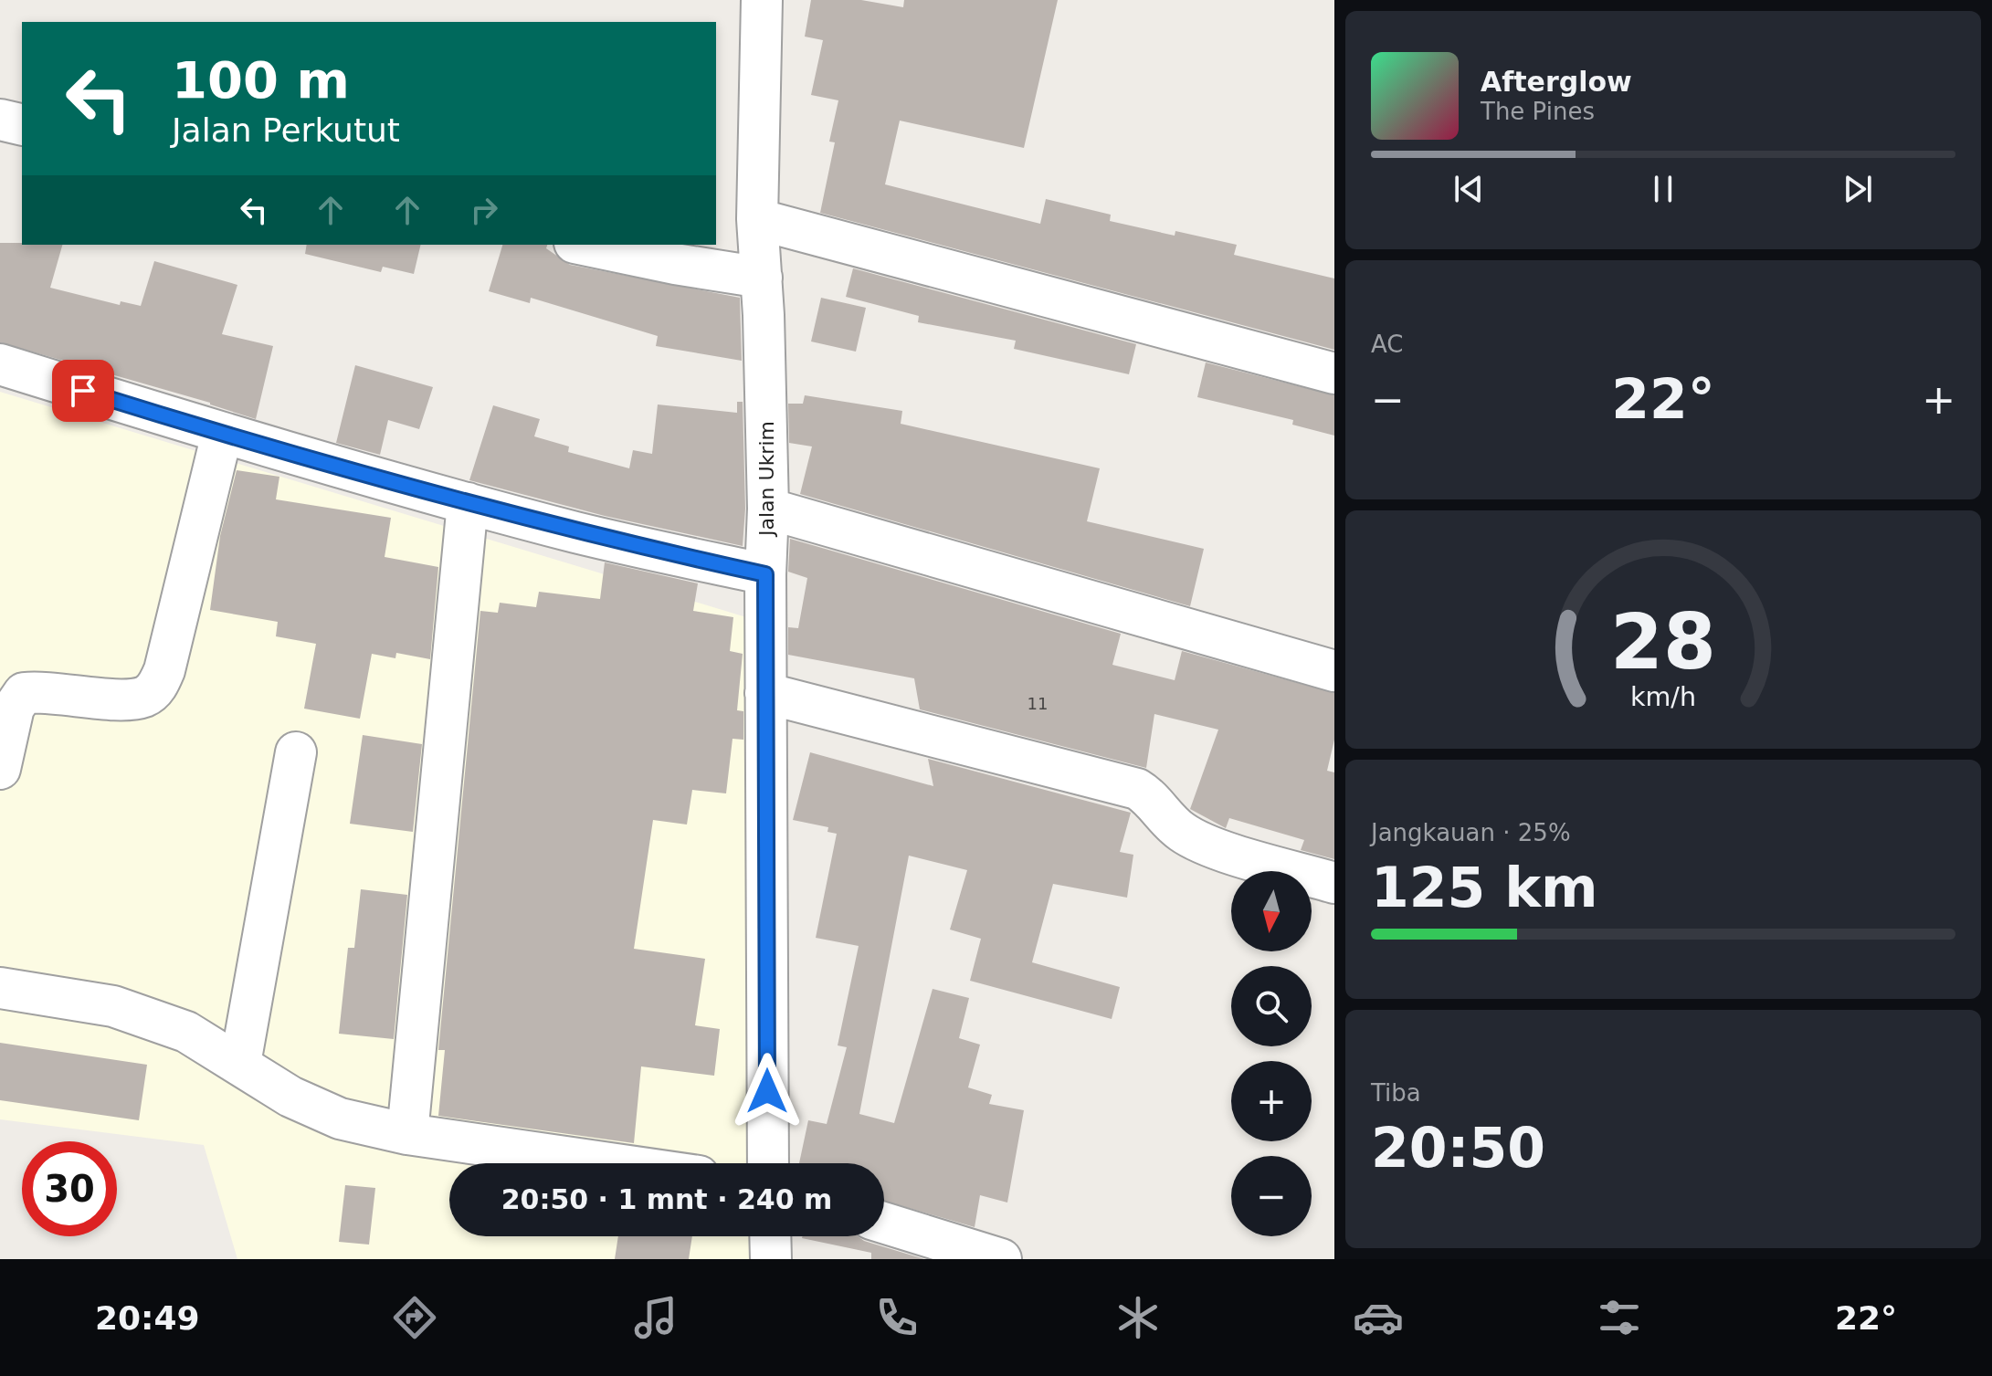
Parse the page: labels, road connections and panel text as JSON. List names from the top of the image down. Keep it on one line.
{"streets":{"street":["Jalan Ukrim"]},"house_numbers":["11"],"north":"bottom","page":{"turn":["100 m","Jalan Perkutut"],"song":["Afterglow","The Pines"],"tile":["AC",["Jangkauan · 25%","125 km"],["Tiba","20:50"]],"heat":["−","22°","+"],"map_buttons":["+","−"],"limit":"30","trip":"20:50 · 1 mnt · 240 m","tabs":["20:49","22°"],"gauge":["28","km/h"]}}
